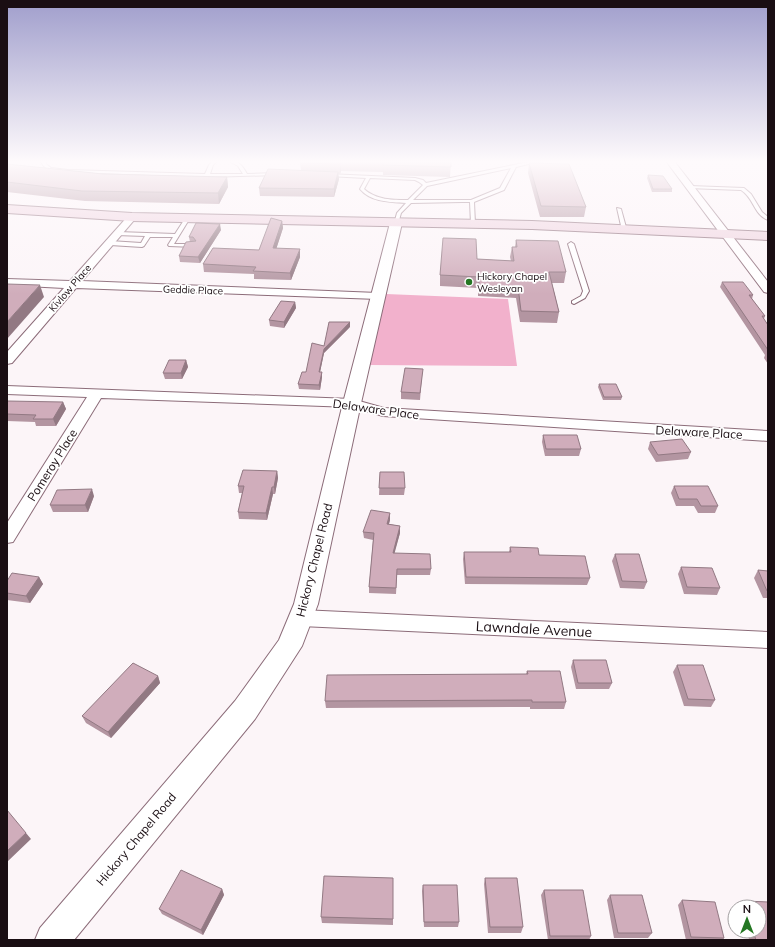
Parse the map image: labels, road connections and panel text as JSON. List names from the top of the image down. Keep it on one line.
{"streets":{"street":["Kivlow Place","Geddie Place","Delaware Place","Pomeroy Place","Hickory Chapel Road","Lawndale Avenue"]},"crossings":[["Kivlow Place","Geddie Place"],["Geddie Place","Hickory Chapel Road"],["Delaware Place","Pomeroy Place"],["Delaware Place","Hickory Chapel Road"],["Hickory Chapel Road","Lawndale Avenue"]],"places":["Hickory Chapel Wesleyan"],"north":"top"}
